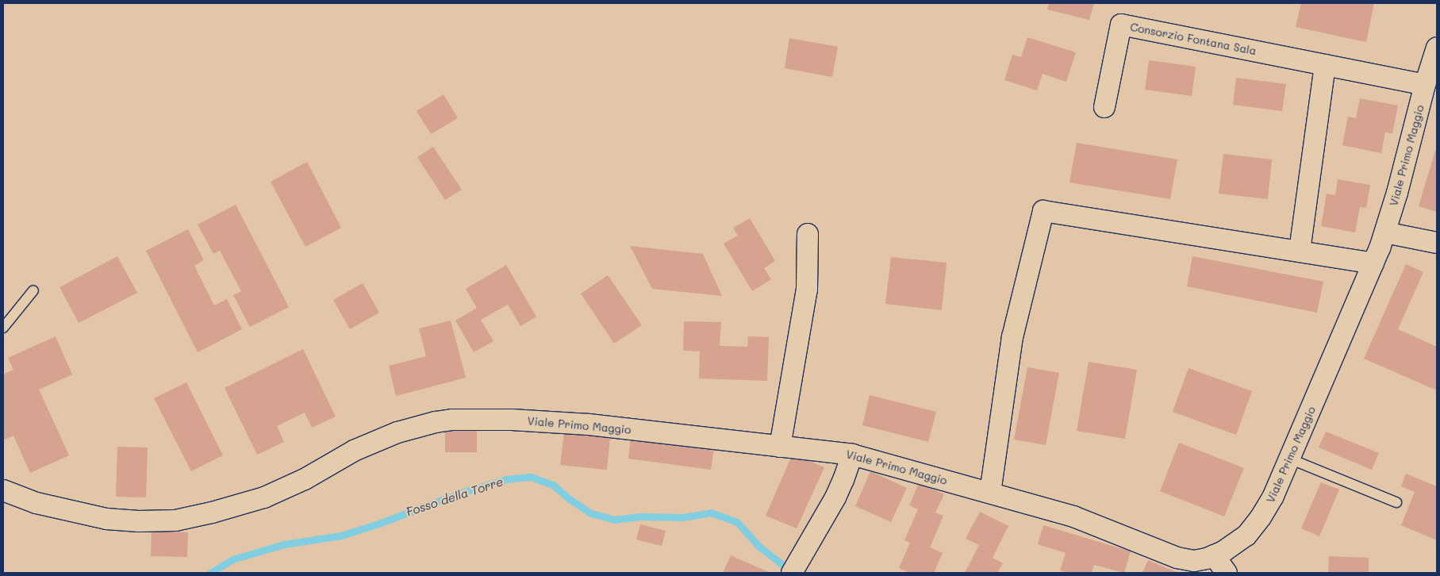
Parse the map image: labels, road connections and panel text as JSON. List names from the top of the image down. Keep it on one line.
{"streets":{"street":["Consorzio Fontana Sala","Viale Primo Maggio"]},"crossings":[["Consorzio Fontana Sala","Viale Primo Maggio"]],"water":["Fosso della Torre"]}
